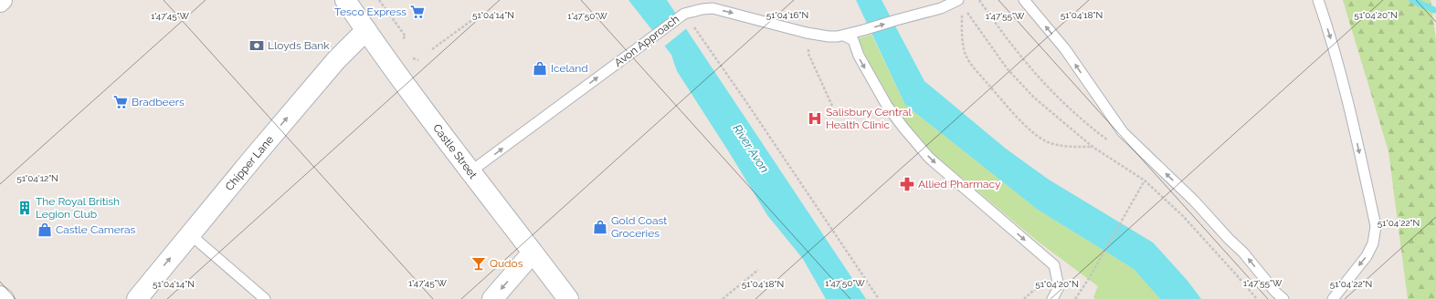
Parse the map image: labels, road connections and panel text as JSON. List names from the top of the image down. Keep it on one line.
{"streets":{"street":["Castle Street","Chipper Lane"],"lane":["Avon Approach"]},"crossings":[["Avon Approach","Castle Street"],["Castle Street","Chipper Lane"]],"one_way":["Avon Approach","Chipper Lane"],"water":["River Avon"],"places":{"supermarket":["Tesco Express","Bradbeers"],"bank":["Lloyds Bank"],"shop":["Iceland","Gold Coast Groceries","Castle Cameras"],"hospital":["Salisbury Central Health Clinic"],"pharmacy":["Allied Pharmacy"],"building":["The Royal British Legion Club"],"bar":["Qudos"]},"coordinates":["51°04'14\"N","51°04'16\"N","51°04'18\"N","51°04'20\"N","1°47'45\"W","1°47'50\"W","1°47'55\"W","51°04'12\"N","51°04'22\"N"]}
